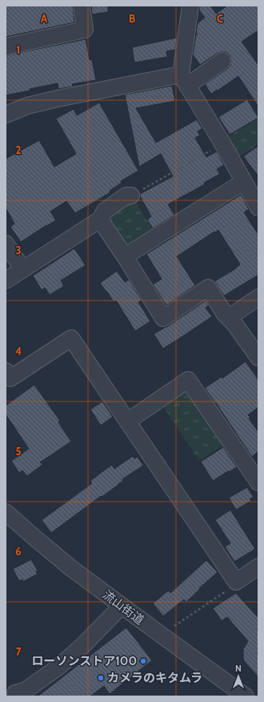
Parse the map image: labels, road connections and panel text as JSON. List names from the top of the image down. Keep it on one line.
{"streets":{"street":["流山街道"]},"places":["ローソンストア100","カメラのキタムラ"],"north":"top","grid":{"columns":["A","B","C"],"rows":["1","2","3","4","5","6","7"]}}
